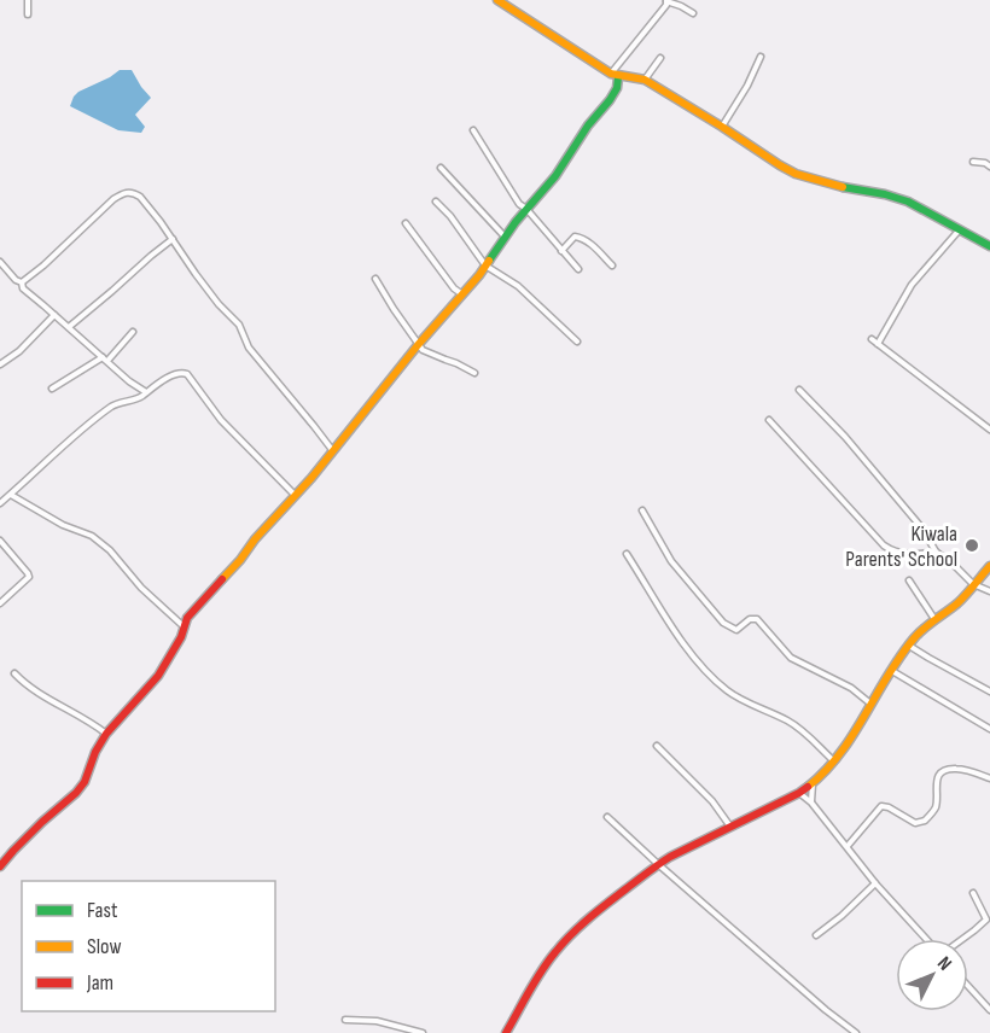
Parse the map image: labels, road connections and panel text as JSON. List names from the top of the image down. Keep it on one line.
{"places":["Kiwala Parents' School"],"legend":["Fast","Slow","Jam"],"north":"top right"}
